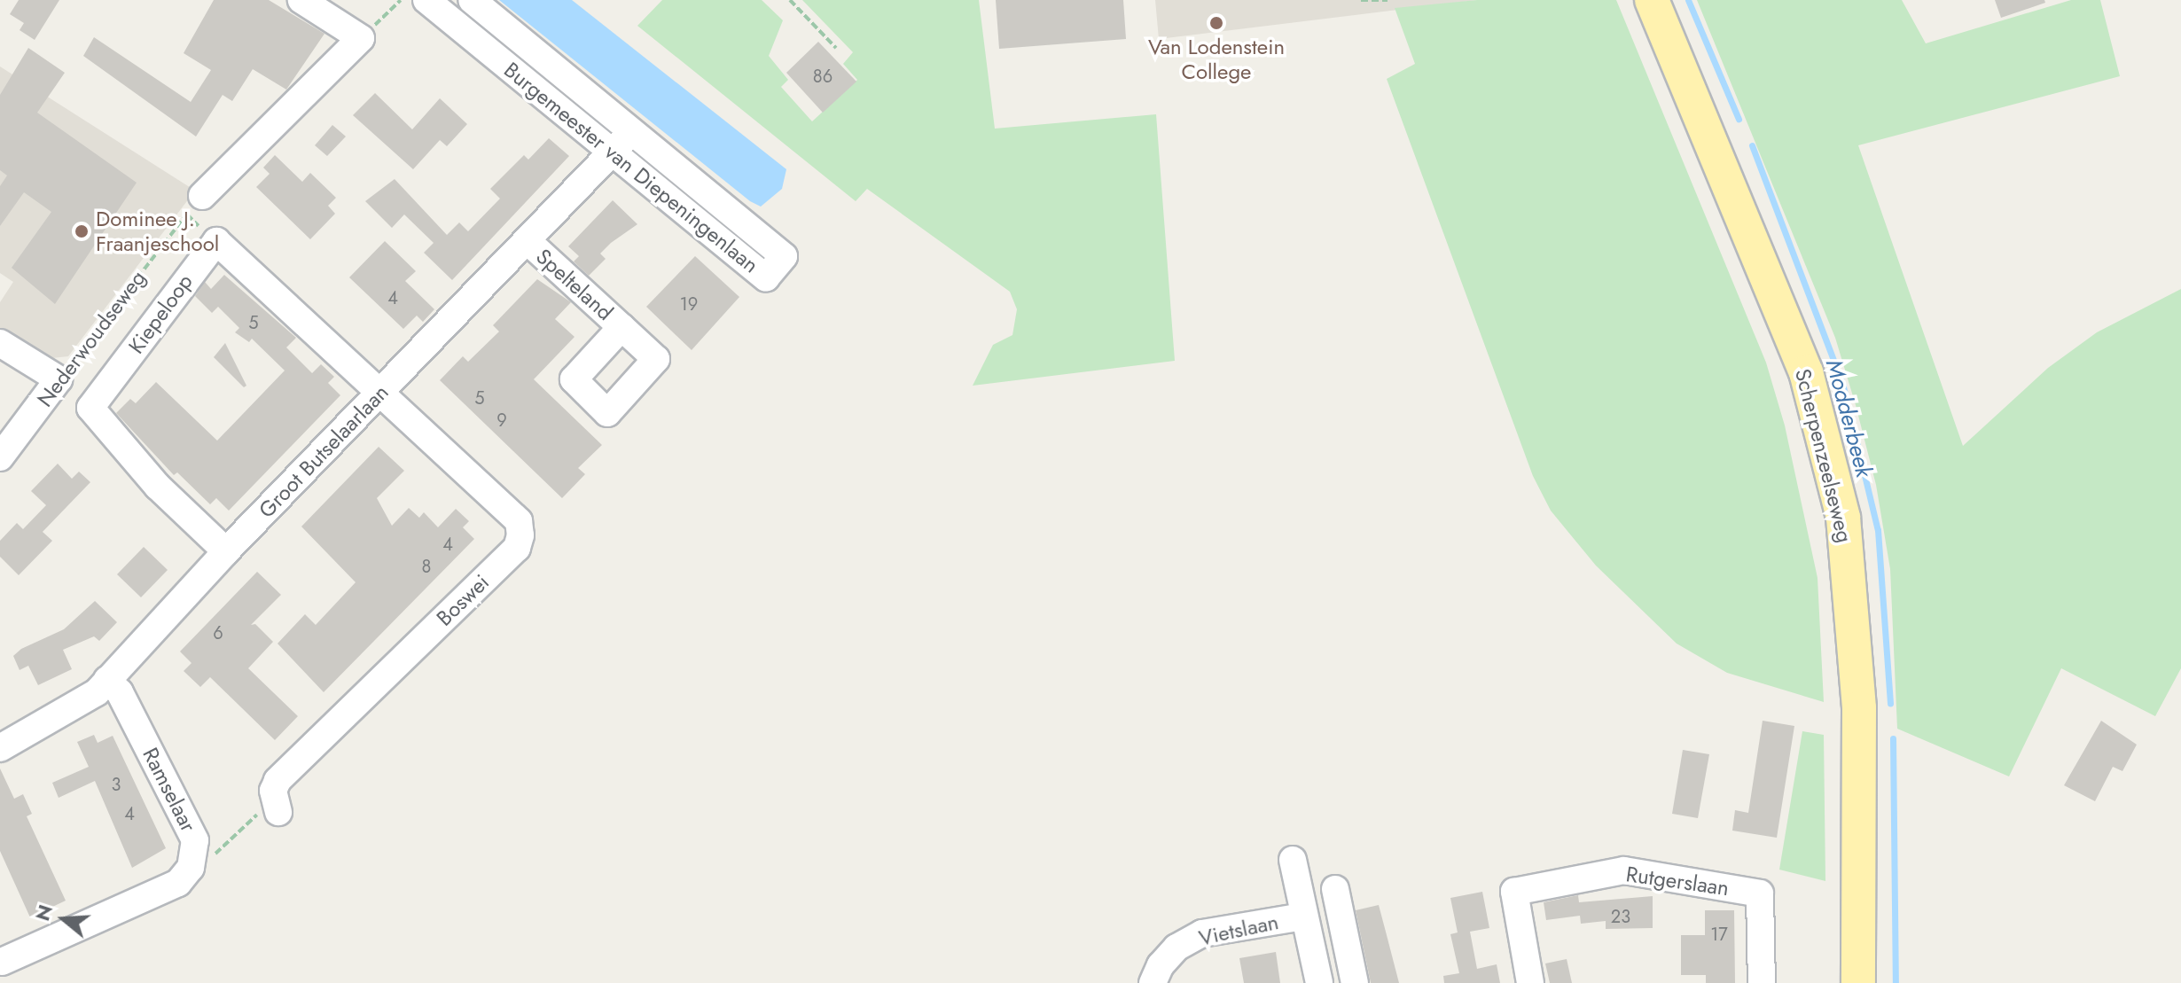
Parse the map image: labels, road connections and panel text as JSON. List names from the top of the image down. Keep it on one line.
{"streets":{"main road":["Scherpenzeelseweg"],"street":["Burgemeester van Diepeningenlaan","Spelteland","Kiepeloop","Nederwoudseweg","Groot Butselaarlaan","Boswei","Ramselaar","Rutgerslaan","Vietslaan"]},"crossings":[["Burgemeester van Diepeningenlaan","Groot Butselaarlaan"],["Spelteland","Groot Butselaarlaan"],["Kiepeloop","Groot Butselaarlaan"],["Kiepeloop","Boswei"],["Groot Butselaarlaan","Boswei"],["Groot Butselaarlaan","Ramselaar"]],"water":["Modderbeek"],"places":["Van Lodenstein College","Dominee J. Fraanjeschool"],"house_numbers":["86","4","19","5","5","9","4","8","6","3","4","23","17"],"north":"left"}
